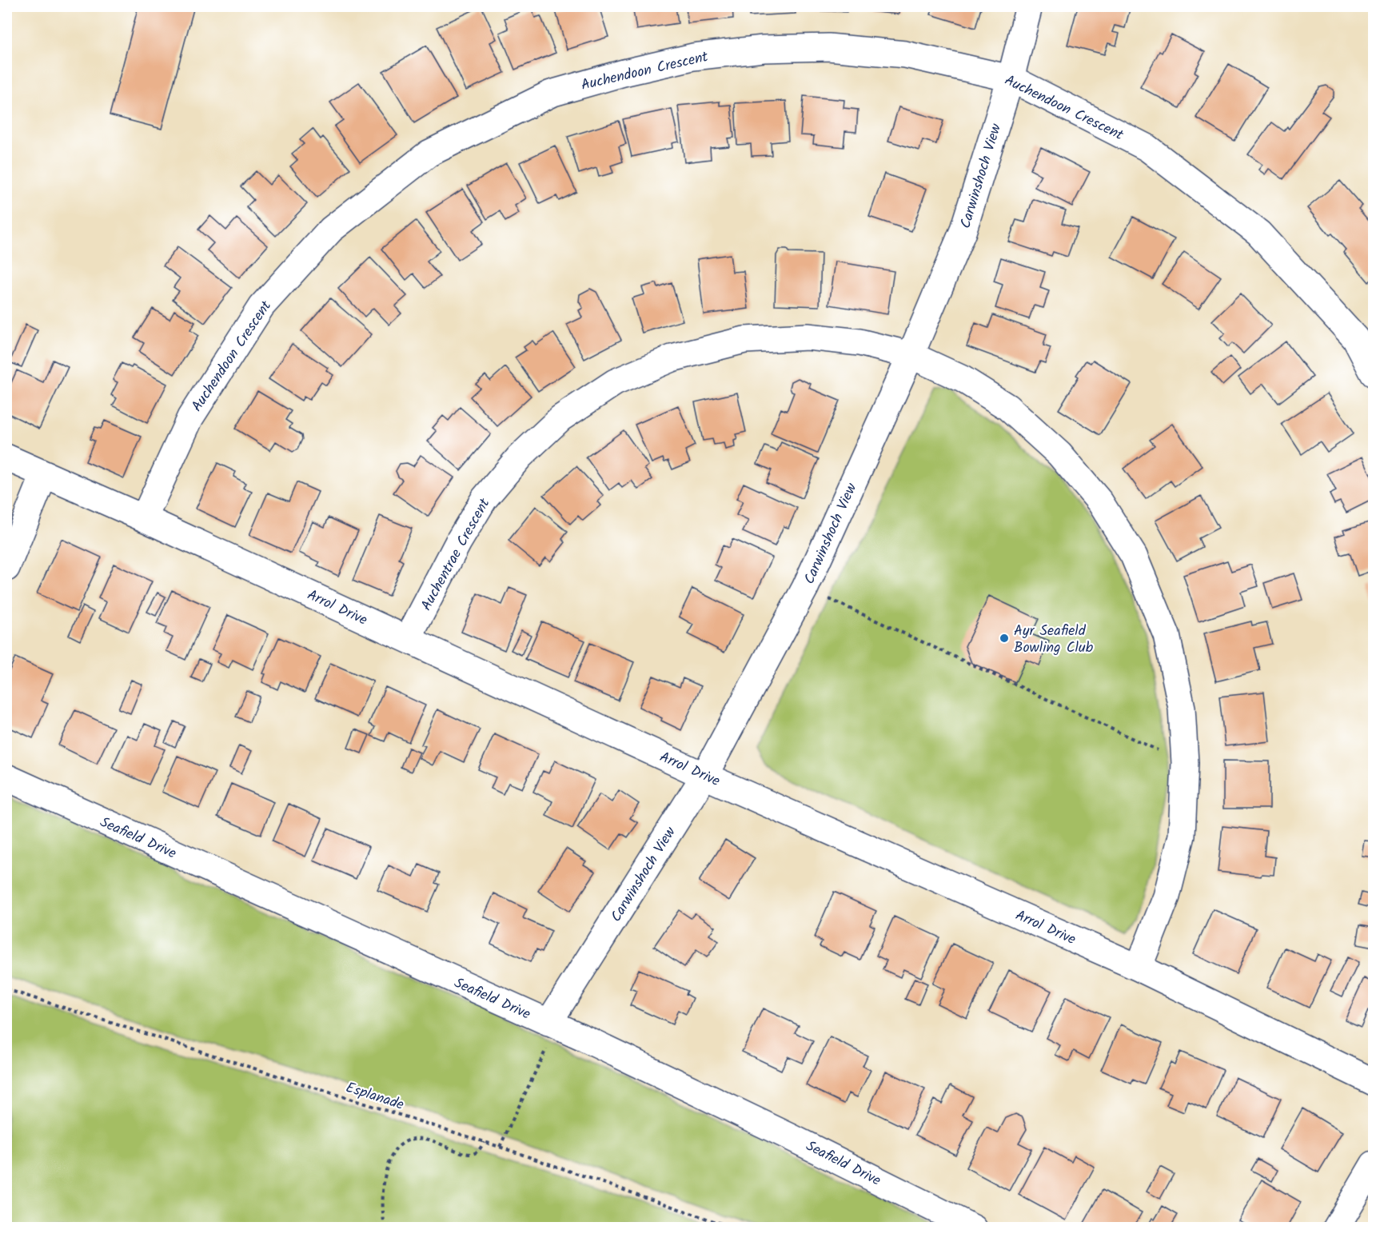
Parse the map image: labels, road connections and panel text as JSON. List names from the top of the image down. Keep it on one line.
{"streets":{"street":["Auchendoon Crescent","Carwinshoch View","Auchentrae Crescent","Arrol Drive","Seafield Drive"],"path":["Esplanade"]},"crossings":[["Auchendoon Crescent","Carwinshoch View"],["Auchendoon Crescent","Arrol Drive"],["Carwinshoch View","Auchentrae Crescent"],["Carwinshoch View","Arrol Drive"],["Carwinshoch View","Seafield Drive"],["Auchentrae Crescent","Arrol Drive"]],"places":["Ayr Seafield Bowling Club"]}
